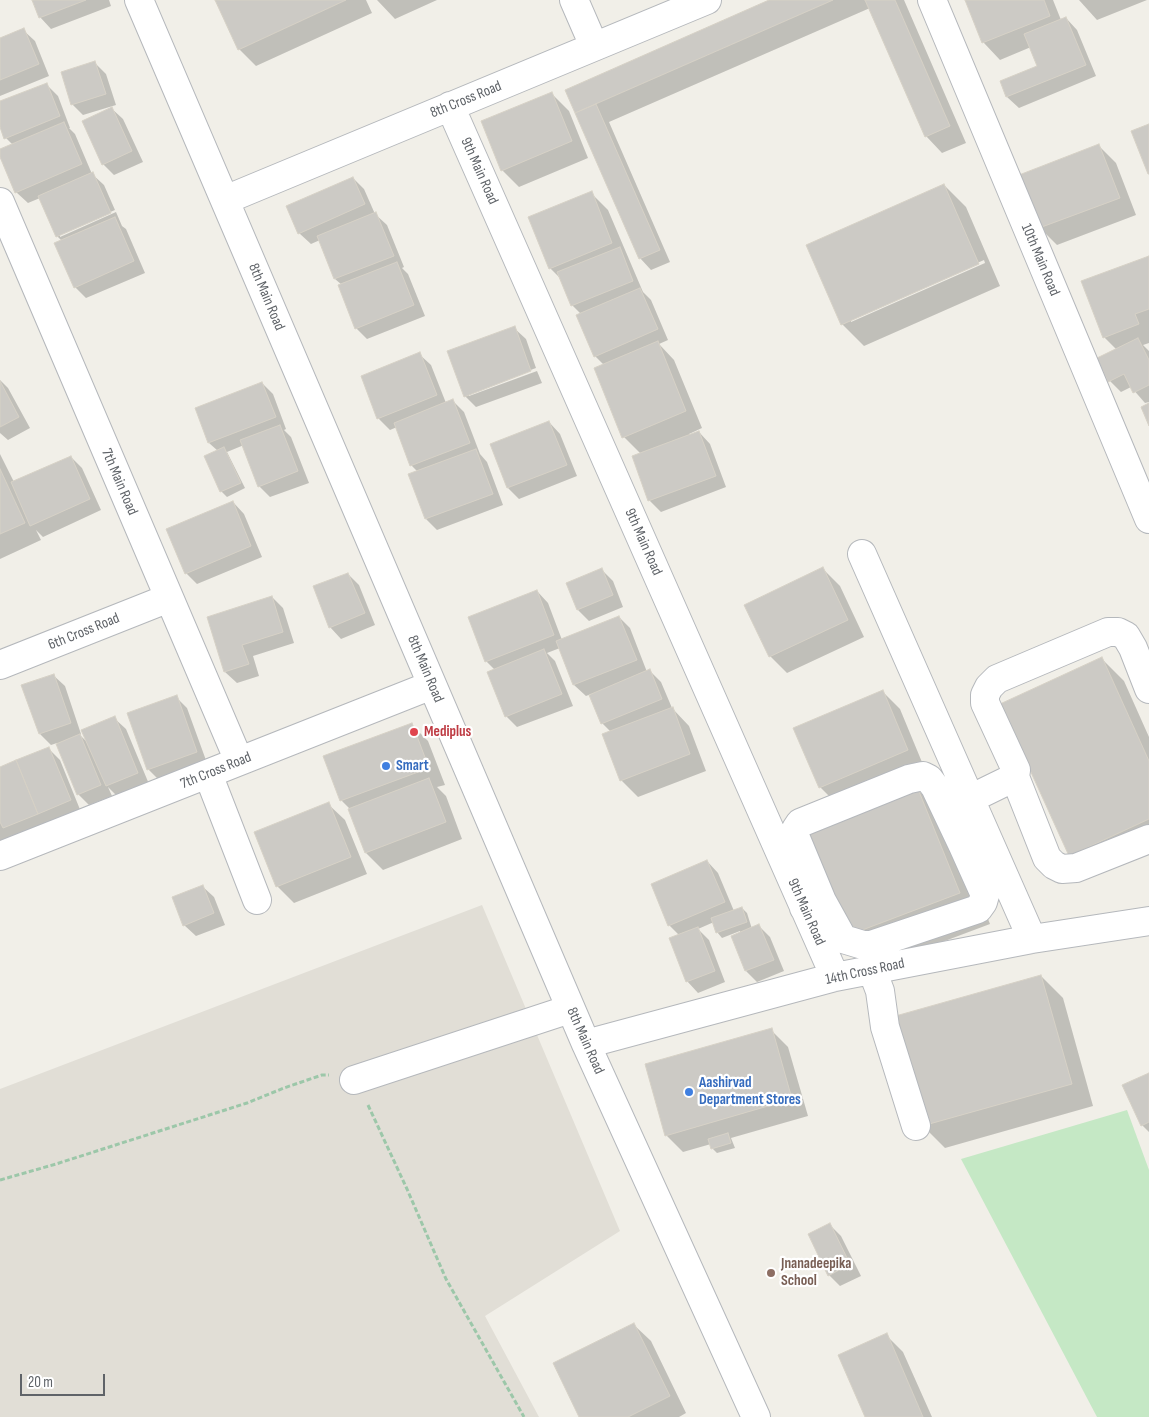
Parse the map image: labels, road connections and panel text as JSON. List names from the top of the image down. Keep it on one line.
{"streets":{"street":["8th Cross Road","9th Main Road","10th Main Road","8th Main Road","7th Main Road","6th Cross Road","7th Cross Road","14th Cross Road"]},"crossings":[["8th Cross Road","9th Main Road"],["8th Cross Road","8th Main Road"],["9th Main Road","14th Cross Road"],["8th Main Road","7th Cross Road"],["8th Main Road","14th Cross Road"],["7th Main Road","6th Cross Road"],["7th Main Road","7th Cross Road"]],"places":["Mediplus","Smart","Aashirvad Department Stores","Jnanadeepika School"],"scale_bar":"20 m"}
